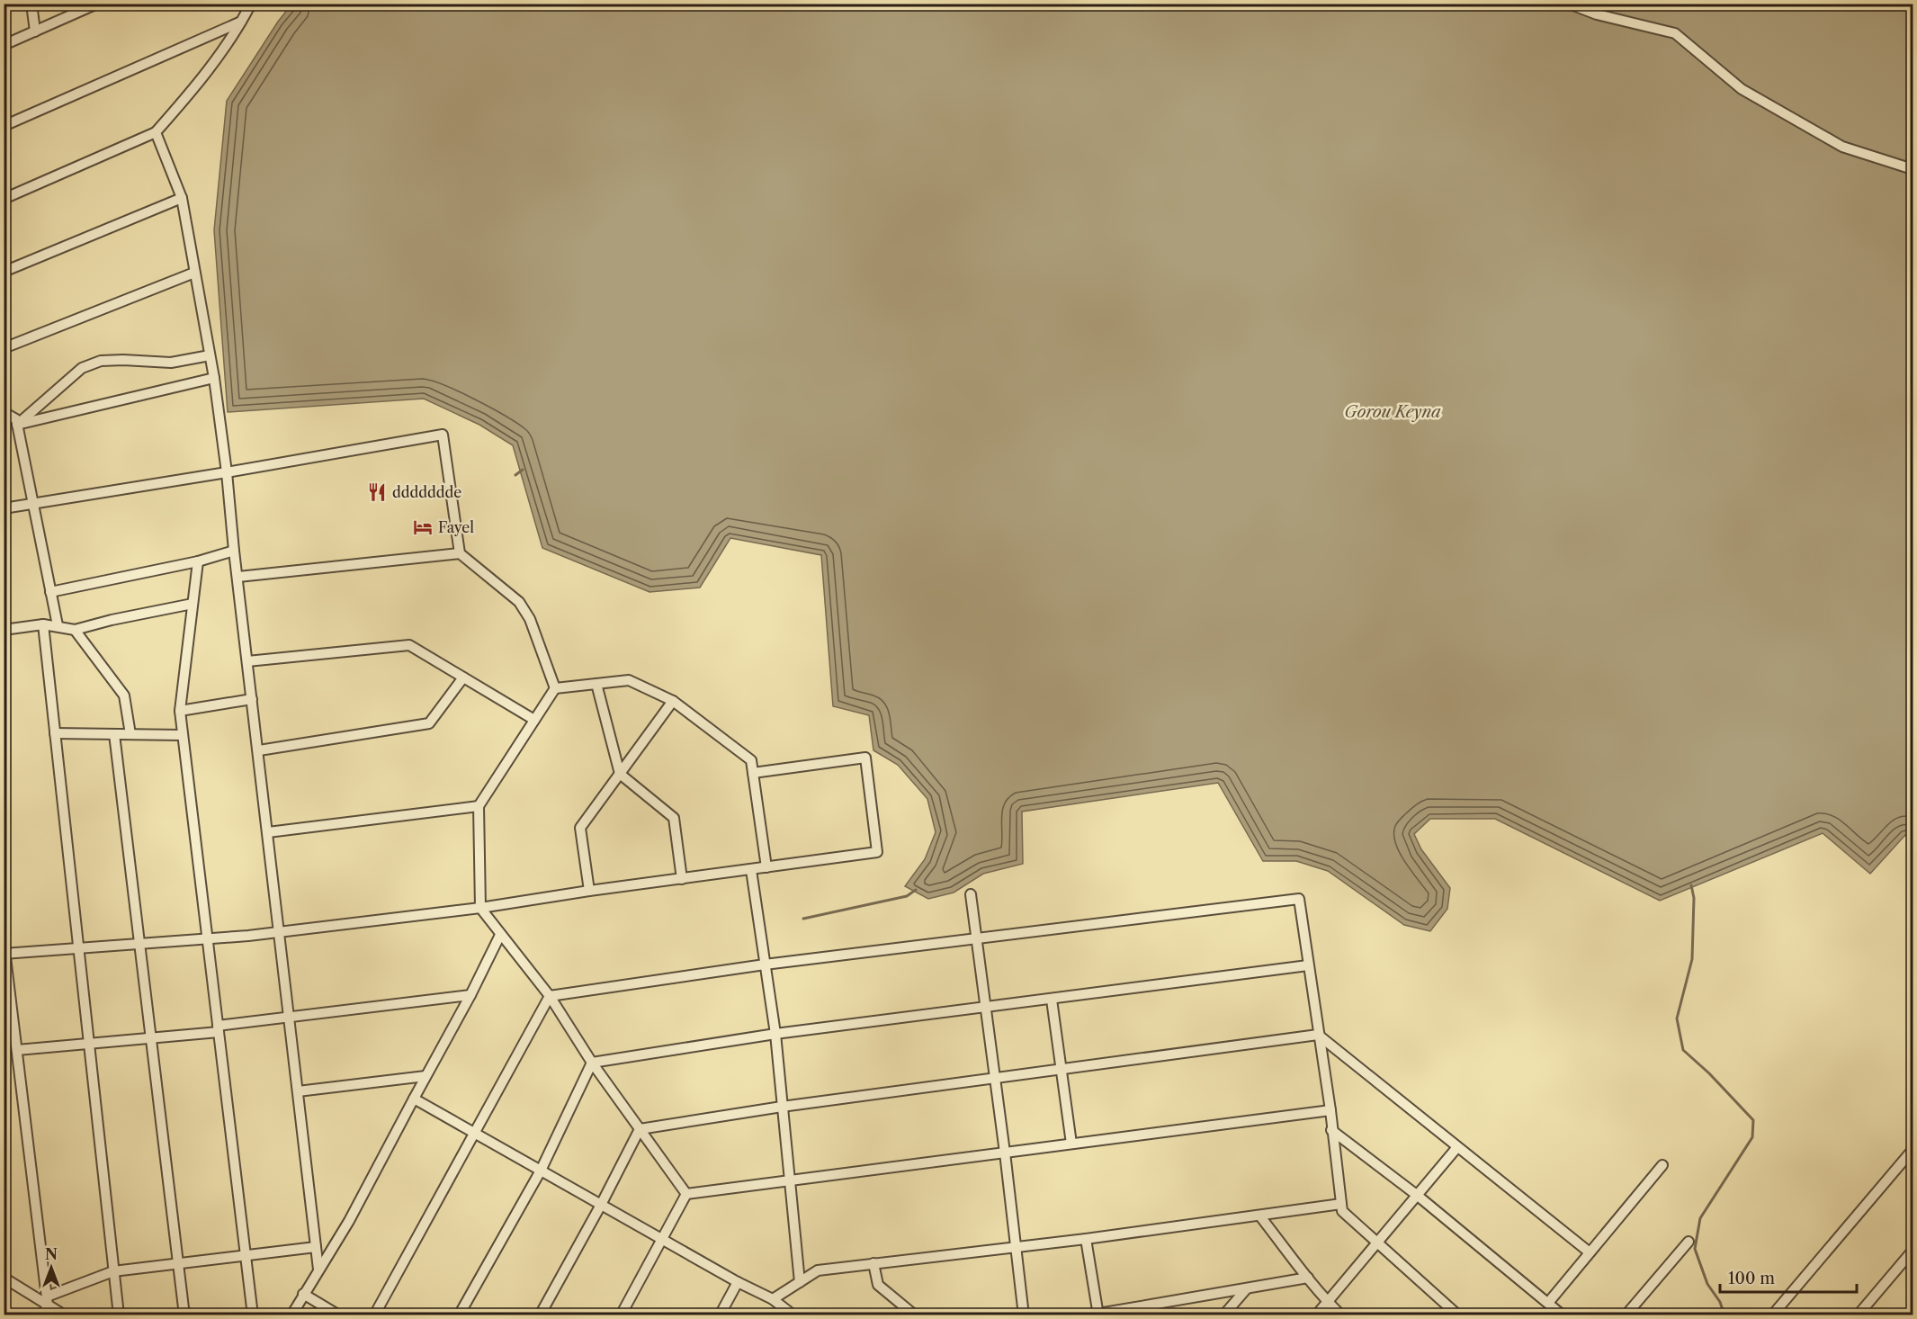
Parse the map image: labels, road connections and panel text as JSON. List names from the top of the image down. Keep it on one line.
{"water":["Gorou Keyna"],"places":{"restaurant":["ddddddde"],"hotel":["Fayel"]},"scale_bar":"100 m","north":"top"}
